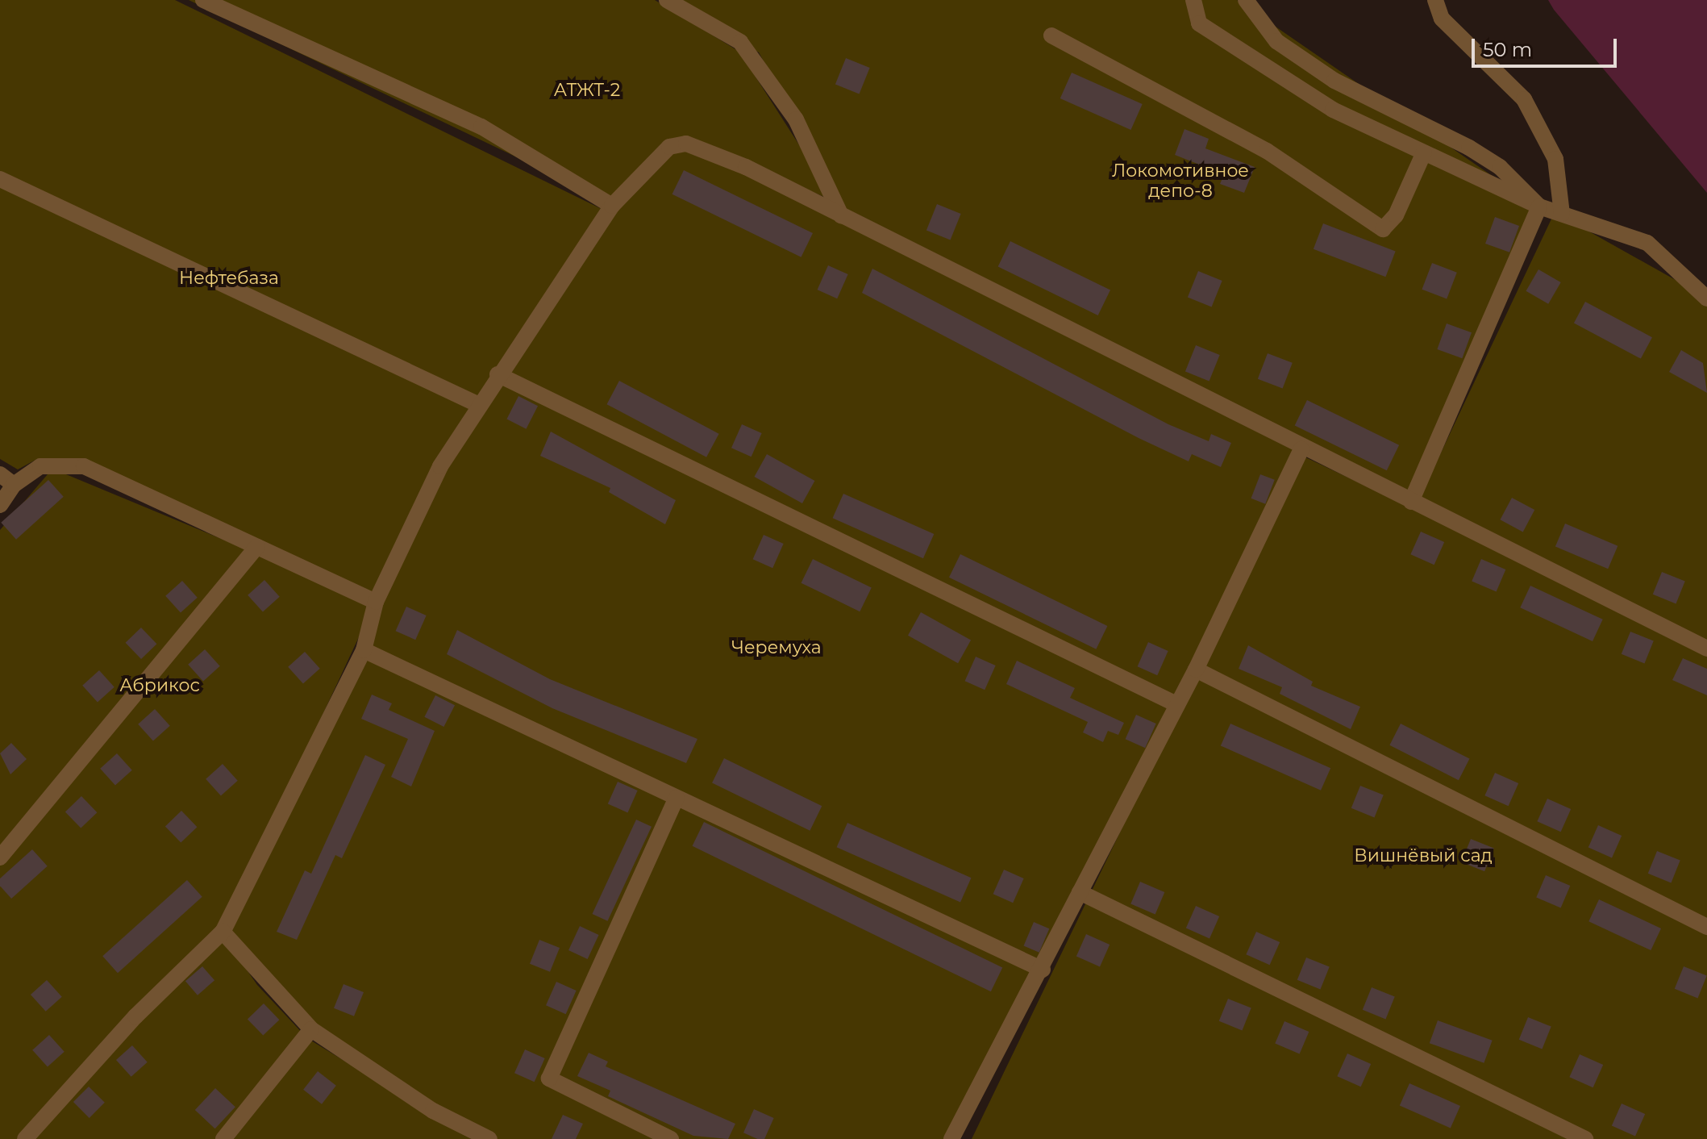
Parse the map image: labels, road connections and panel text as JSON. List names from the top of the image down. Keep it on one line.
{"parks":["АТЖТ-2","Локомотивное депо-8","Нефтебаза","Черемуха","Абрикос","Вишнёвый сад"],"scale_bar":"50 m"}
